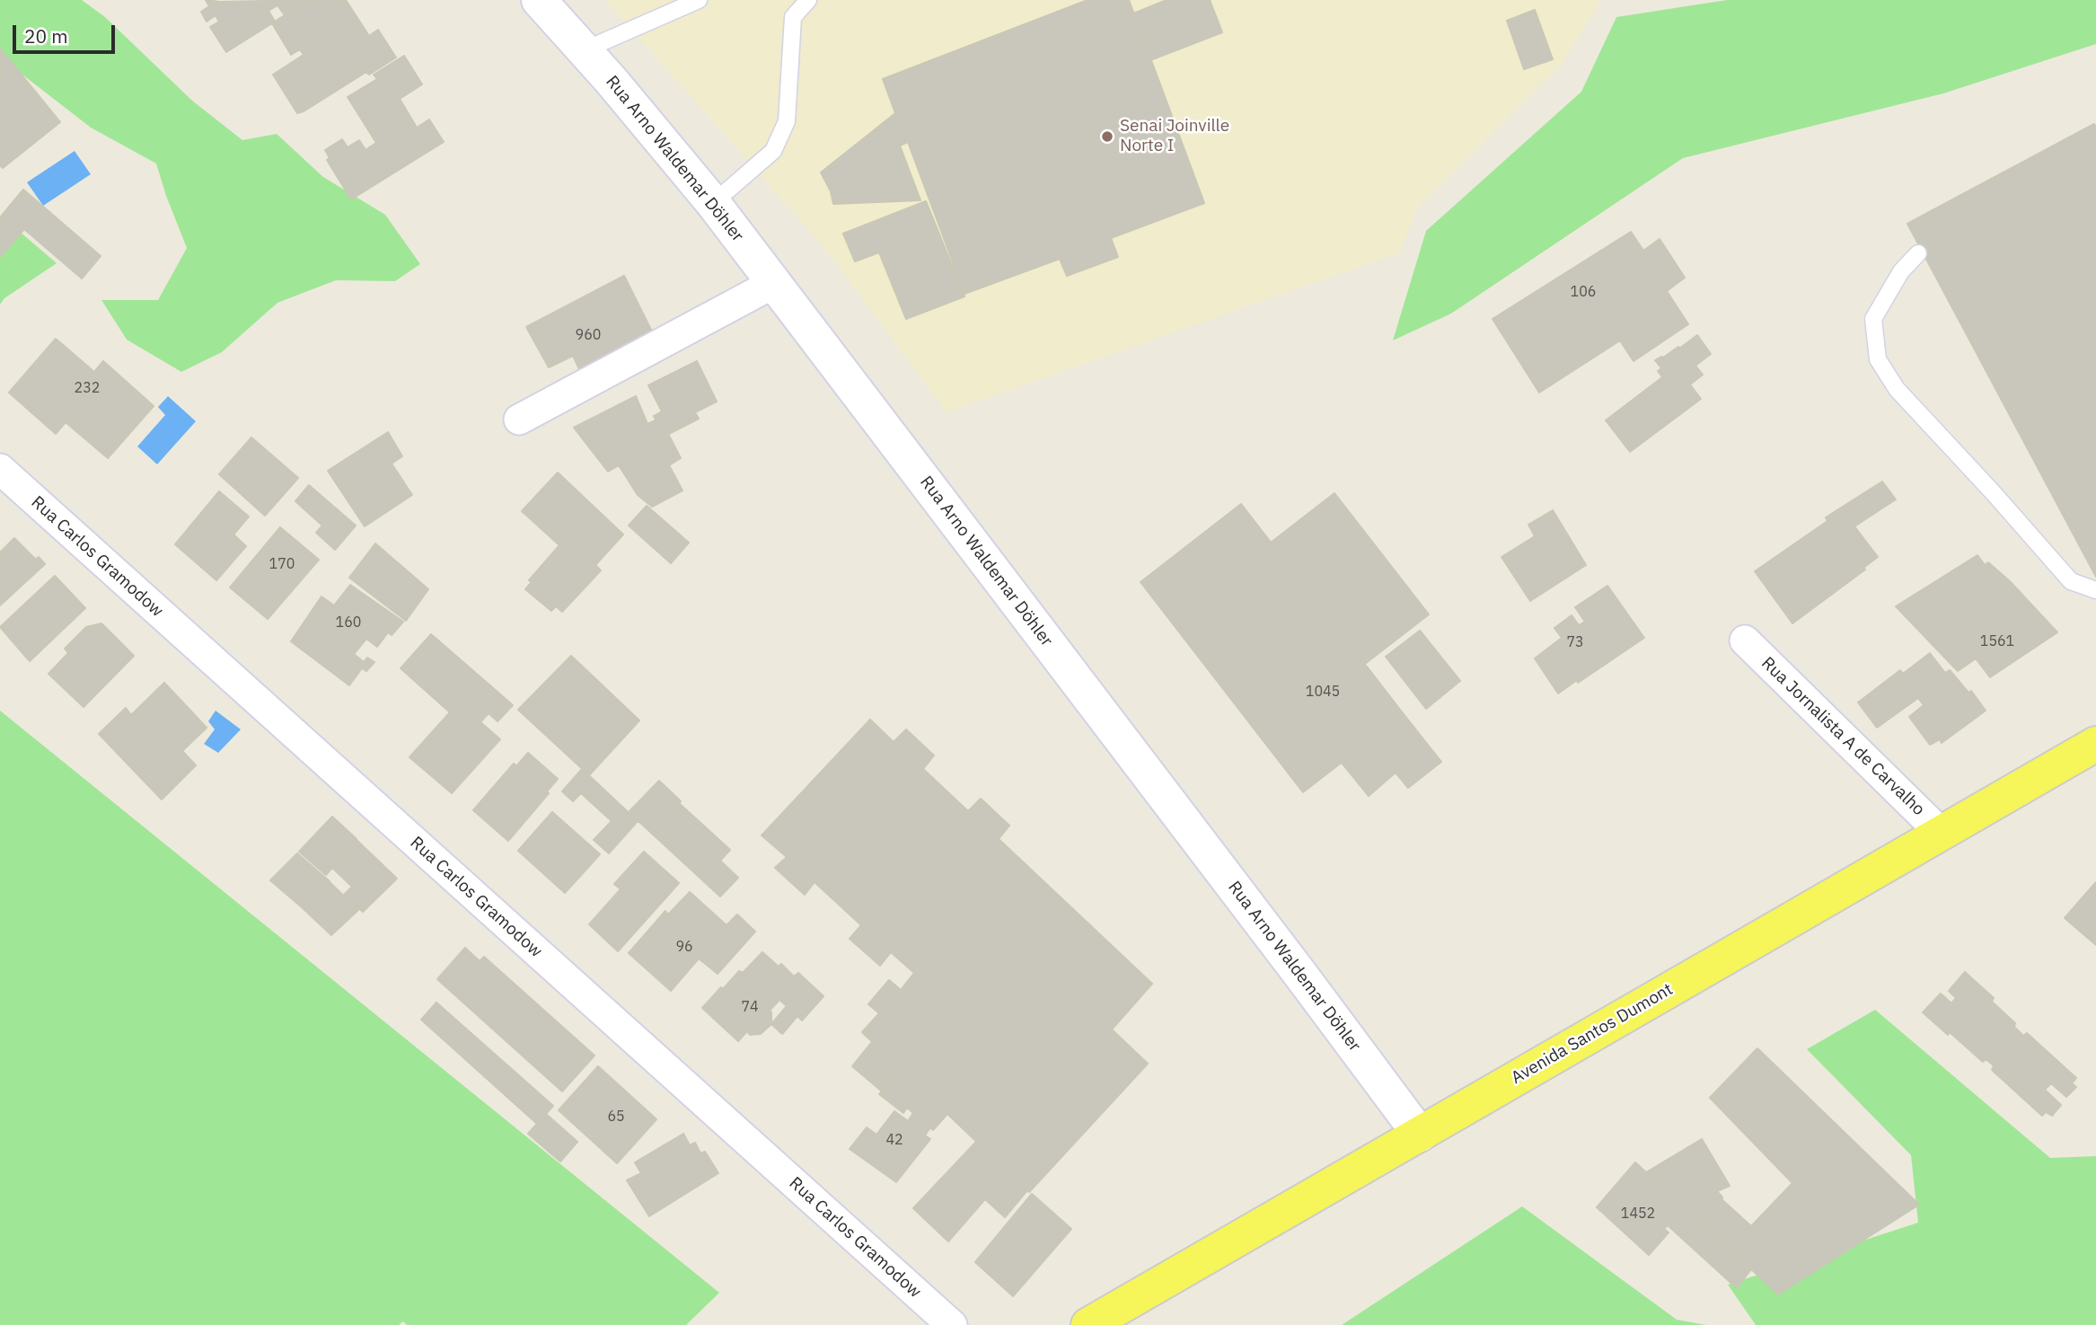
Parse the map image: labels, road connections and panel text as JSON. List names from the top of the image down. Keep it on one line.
{"streets":{"main road":["Rua Arno Waldemar Döhler","Avenida Santos Dumont"],"street":["Rua Carlos Gramodow","Rua Jornalista A de Carvalho"]},"crossings":[["Rua Arno Waldemar Döhler","Avenida Santos Dumont"],["Rua Jornalista A de Carvalho","Avenida Santos Dumont"]],"places":["Senai Joinville Norte I"],"house_numbers":["106","960","232","170","160","1561","73","1045","96","74","65","42","1452"],"scale_bar":"20 m"}
